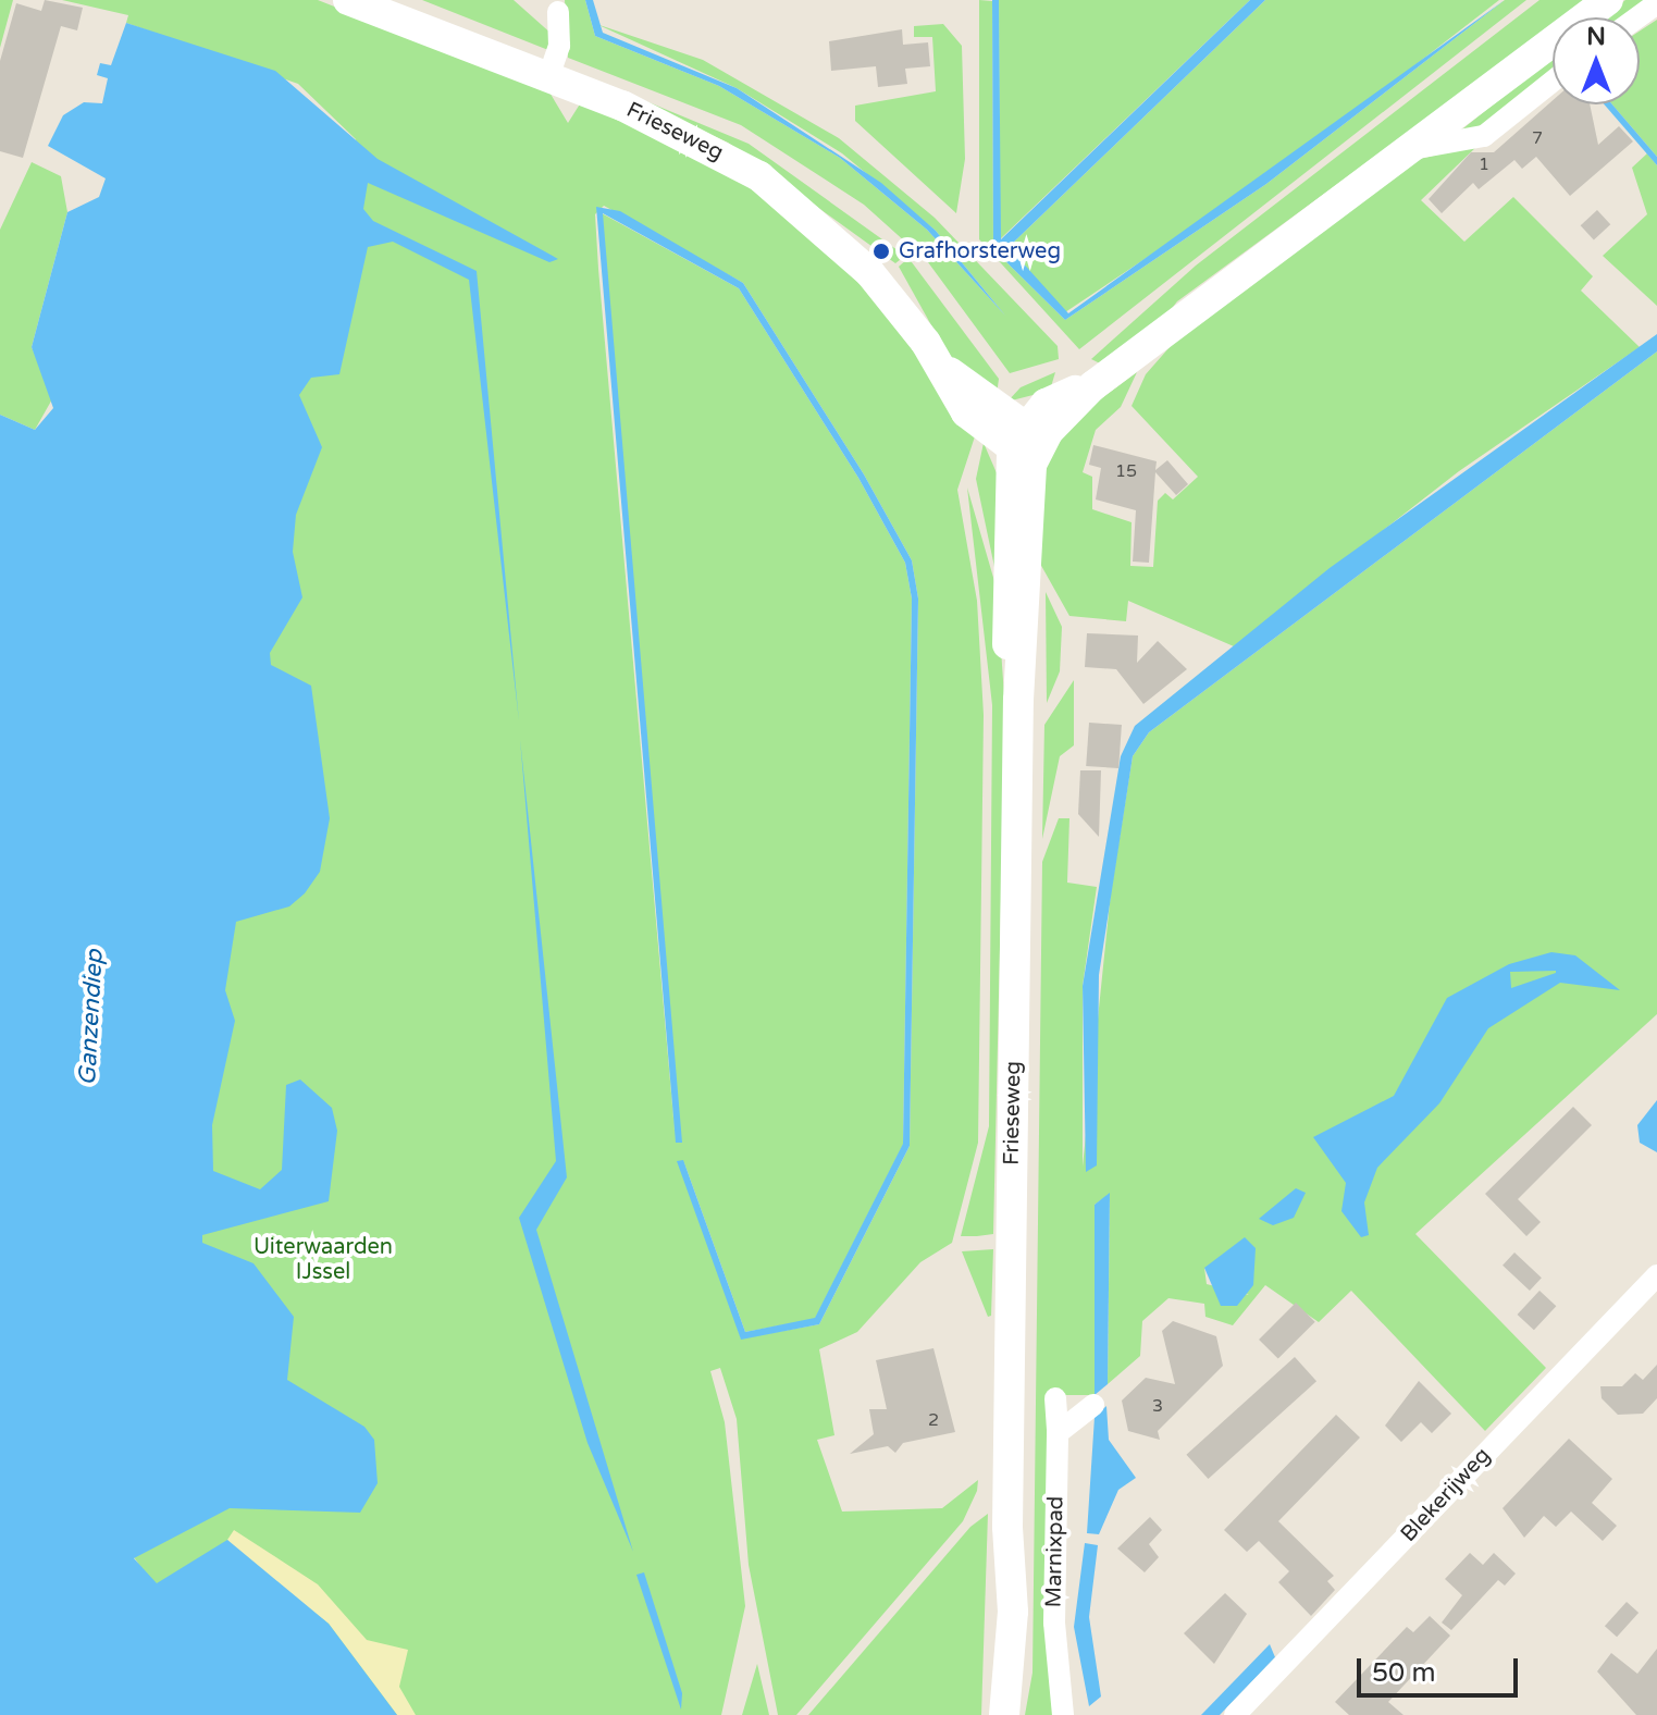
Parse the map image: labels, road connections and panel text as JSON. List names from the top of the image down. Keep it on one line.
{"streets":{"main road":["Frieseweg"],"street":["Blekerijweg","Marnixpad"]},"water":["Ganzendiep"],"parks":["Uiterwaarden IJssel"],"places":["Grafhorsterweg"],"house_numbers":["7","1","15","3","2"],"scale_bar":"50 m","north":"top"}
